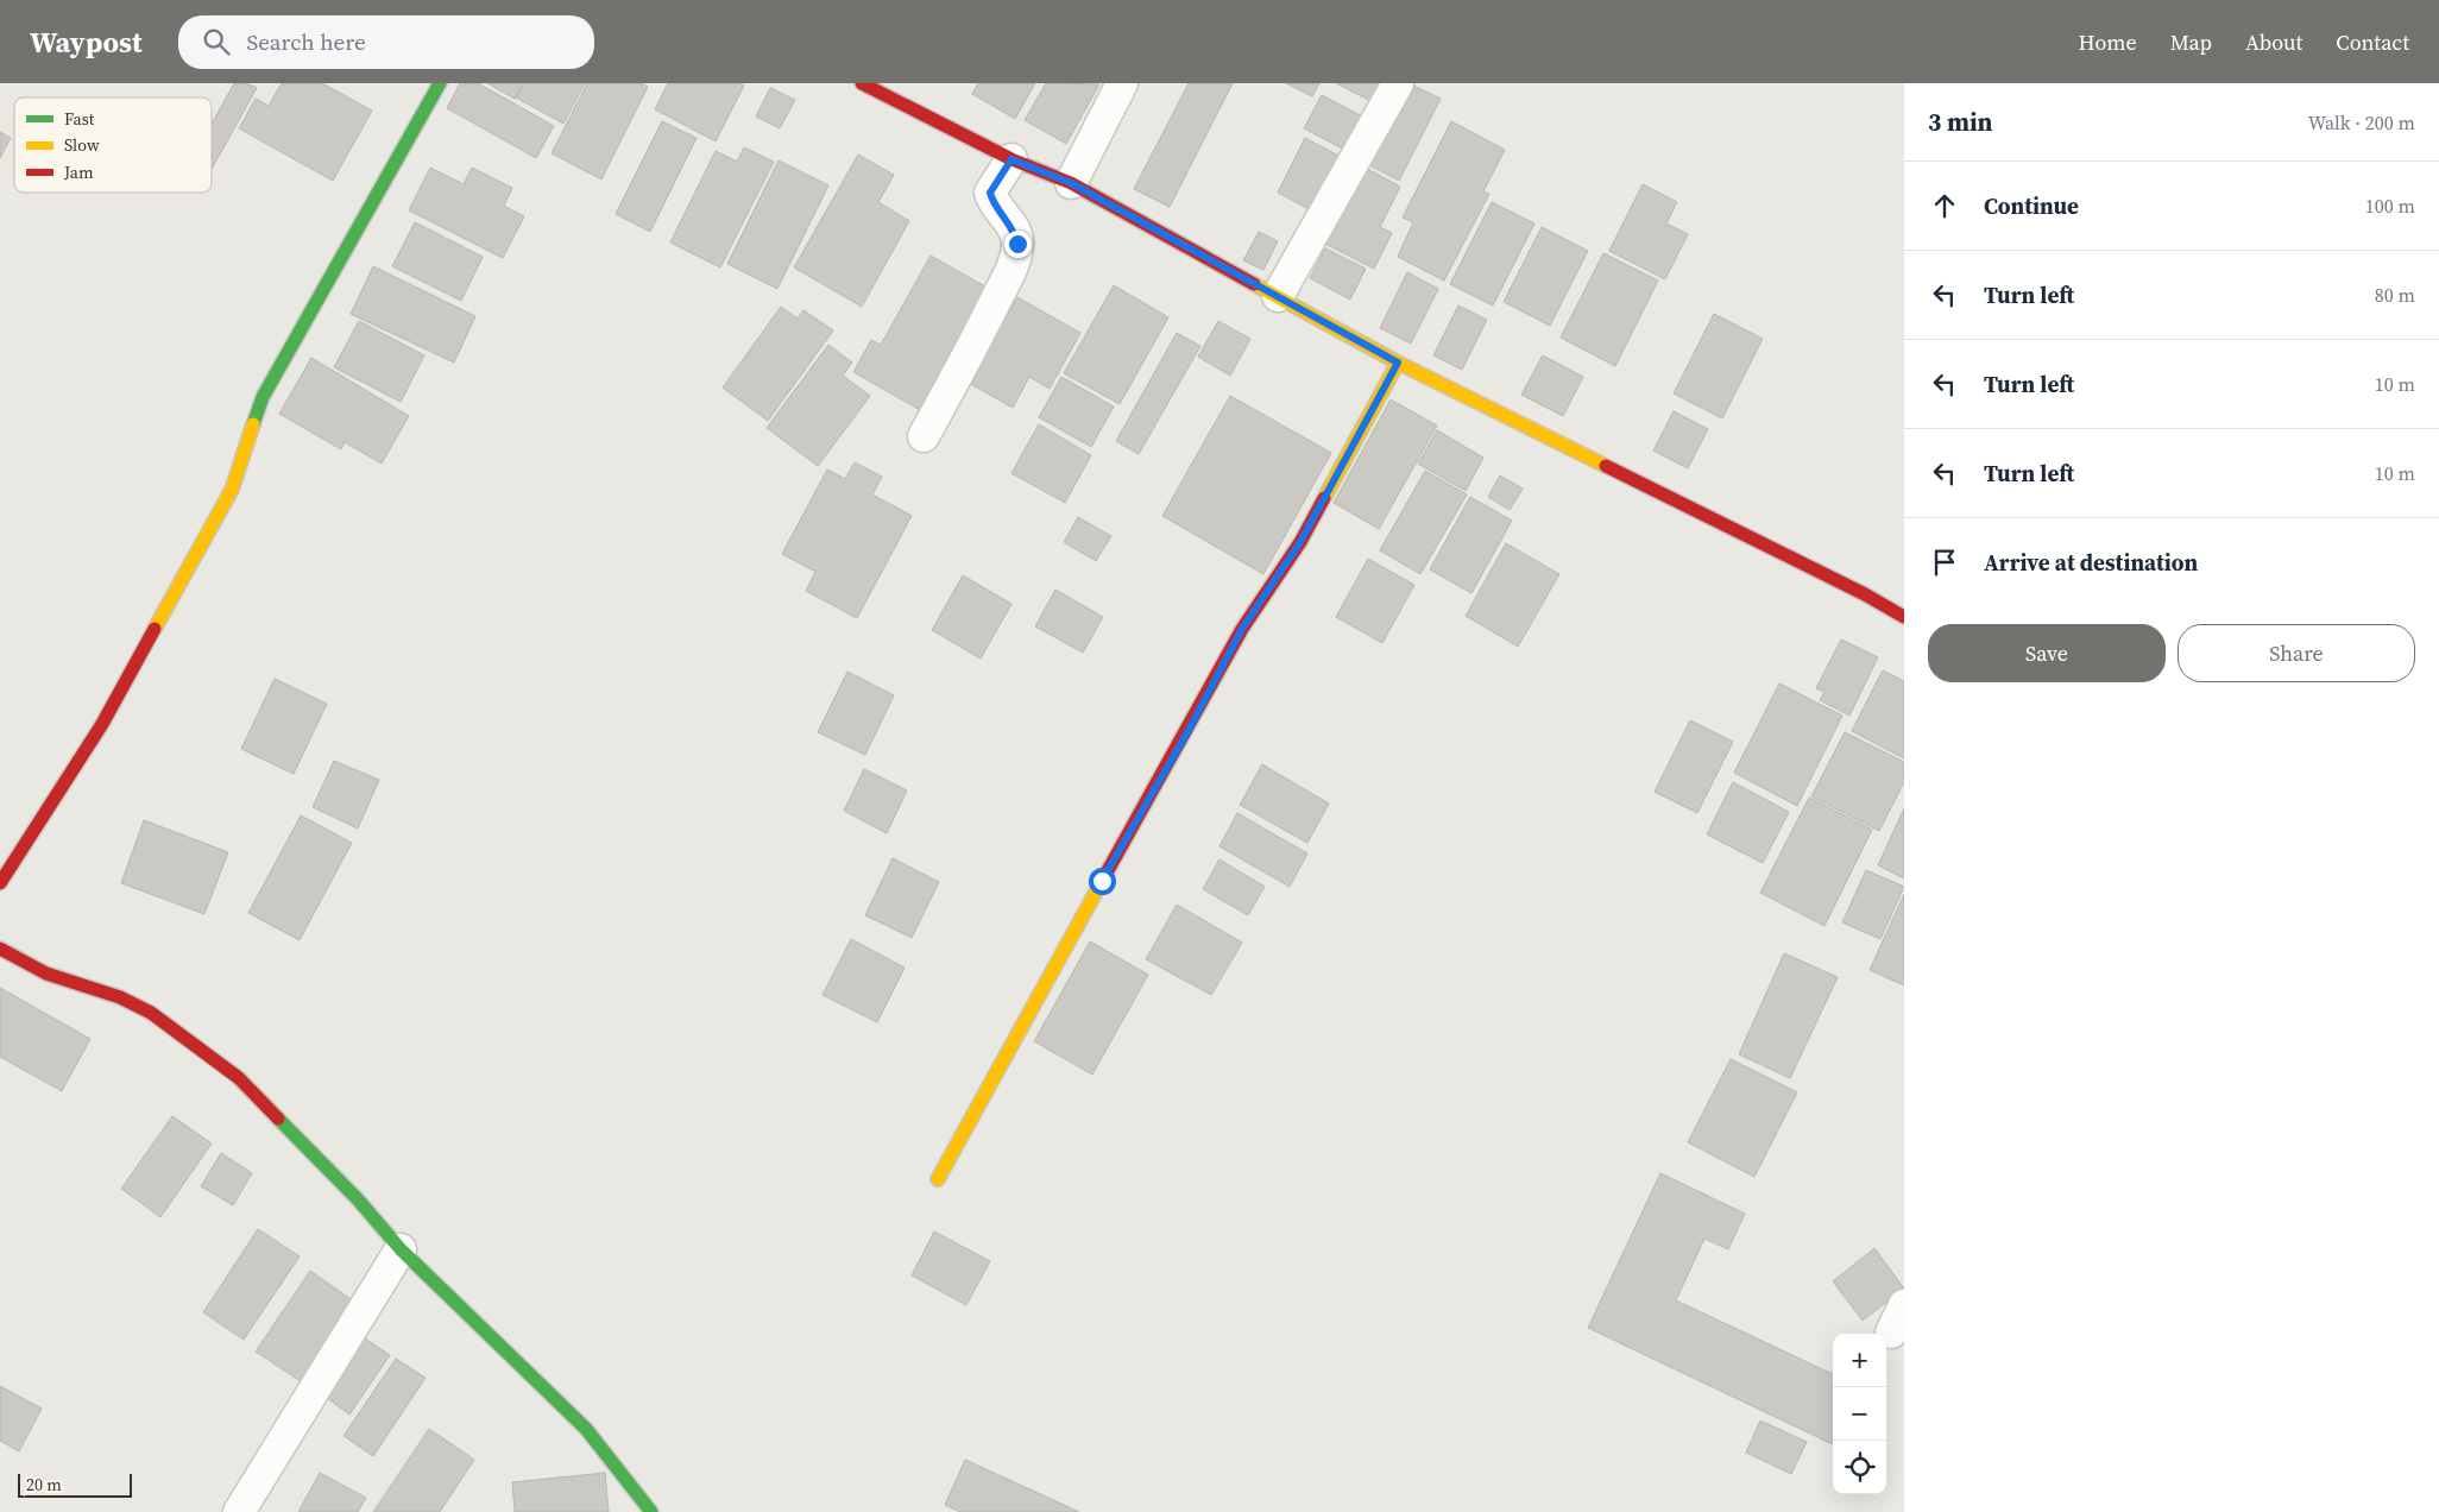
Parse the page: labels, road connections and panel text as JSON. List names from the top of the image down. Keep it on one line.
{"legend":["Fast","Slow","Jam"],"scale_bar":"20 m","page":{"header":"Waypost","search":"Search here","nav":["Home","Map","About","Contact"],"heading":["3 min","Walk · 200 m"],"list":[["Continue","100 m"],["Turn left","80 m"],["Turn left","10 m"],["Turn left","10 m"],"Arrive at destination"],"buttons":["Save","Share"],"map_buttons":["+","−"],"scale":"20 m"}}
